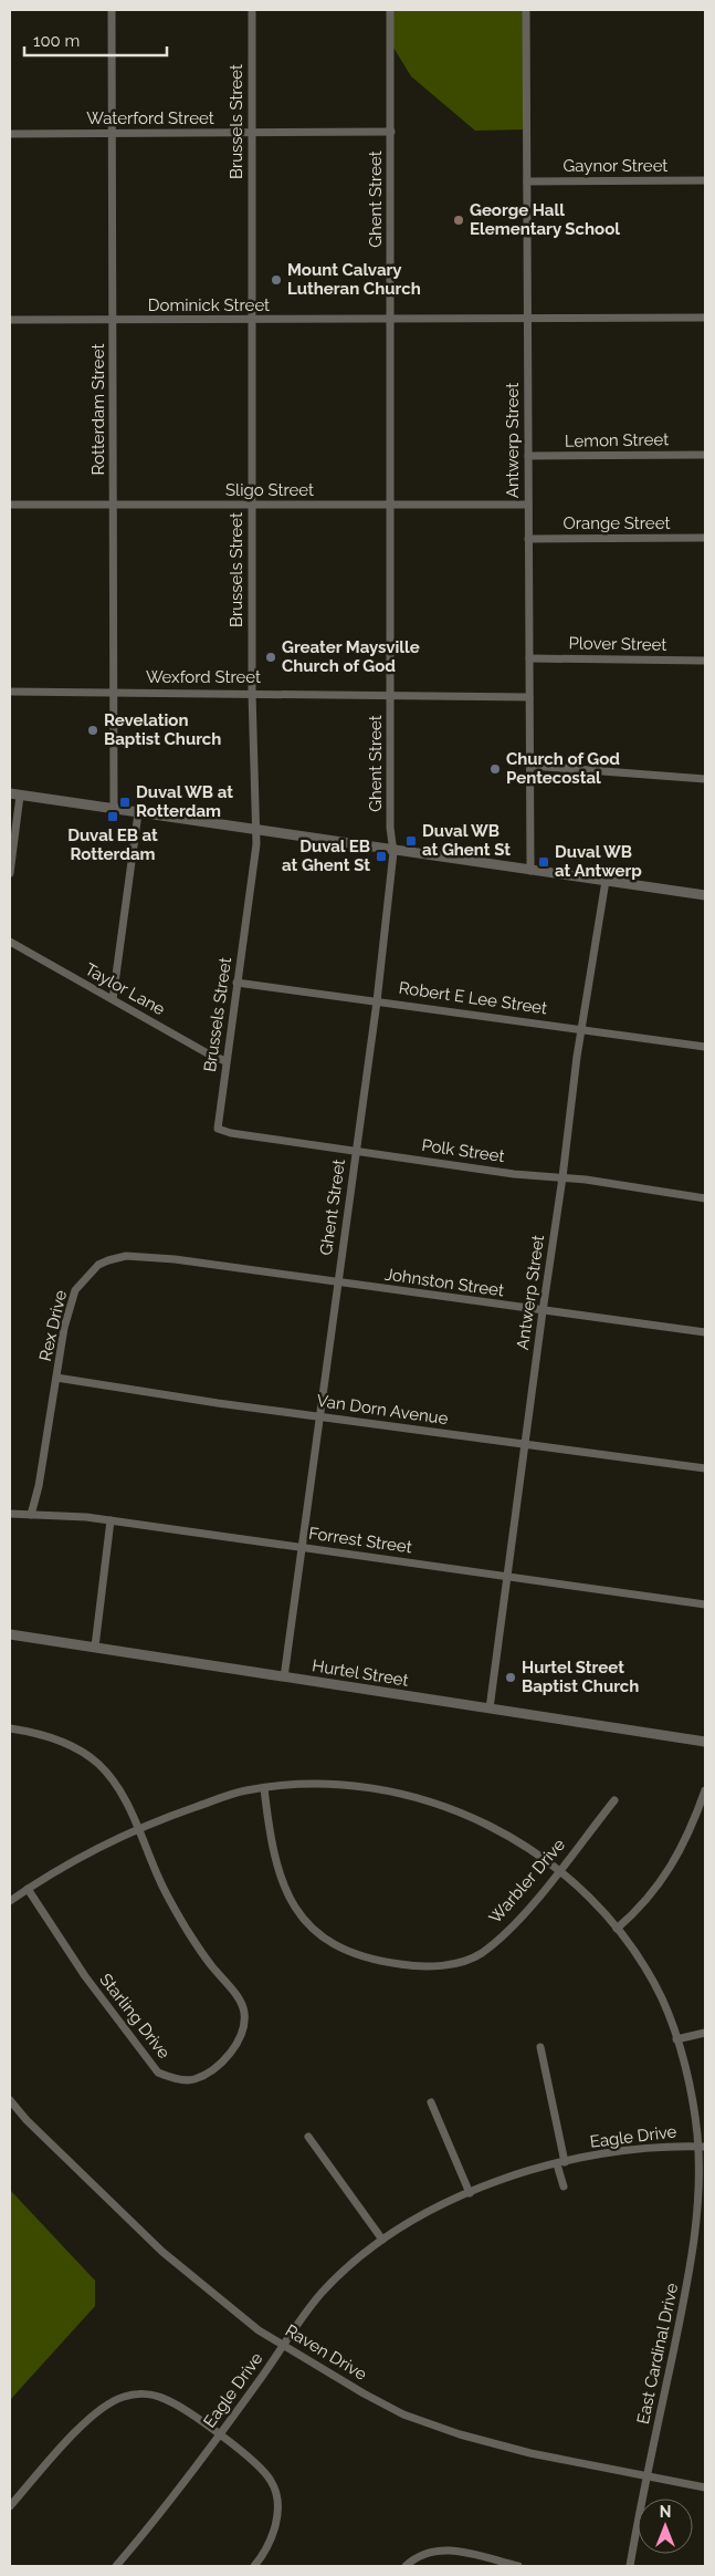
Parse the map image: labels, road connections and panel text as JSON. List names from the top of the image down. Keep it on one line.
{"streets":{"street":["Waterford Street","Brussels Street","Gaynor Street","Ghent Street","Dominick Street","Rotterdam Street","Antwerp Street","Lemon Street","Sligo Street","Orange Street","Plover Street","Wexford Street","Taylor Lane","Robert E Lee Street","Polk Street","Johnston Street","Rex Drive","Van Dorn Avenue","Forrest Street","Hurtel Street","Warbler Drive","Starling Drive","Eagle Drive","Raven Drive","East Cardinal Drive"]},"crossings":[["Waterford Street","Brussels Street"],["Waterford Street","Ghent Street"],["Waterford Street","Rotterdam Street"],["Brussels Street","Dominick Street"],["Brussels Street","Sligo Street"],["Brussels Street","Wexford Street"],["Brussels Street","Taylor Lane"],["Brussels Street","Robert E Lee Street"],["Brussels Street","Polk Street"],["Gaynor Street","Antwerp Street"],["Ghent Street","Dominick Street"],["Ghent Street","Sligo Street"],["Ghent Street","Wexford Street"],["Ghent Street","Robert E Lee Street"],["Ghent Street","Polk Street"],["Ghent Street","Johnston Street"],["Ghent Street","Van Dorn Avenue"],["Ghent Street","Forrest Street"],["Ghent Street","Hurtel Street"],["Dominick Street","Rotterdam Street"],["Dominick Street","Antwerp Street"],["Rotterdam Street","Sligo Street"],["Rotterdam Street","Wexford Street"],["Antwerp Street","Lemon Street"],["Antwerp Street","Sligo Street"],["Antwerp Street","Orange Street"],["Antwerp Street","Plover Street"],["Antwerp Street","Wexford Street"],["Antwerp Street","Robert E Lee Street"],["Antwerp Street","Polk Street"],["Antwerp Street","Johnston Street"],["Antwerp Street","Van Dorn Avenue"],["Antwerp Street","Forrest Street"],["Antwerp Street","Hurtel Street"],["Johnston Street","Rex Drive"],["Rex Drive","Van Dorn Avenue"],["Rex Drive","Forrest Street"],["Warbler Drive","East Cardinal Drive"],["Starling Drive","East Cardinal Drive"],["Eagle Drive","Raven Drive"],["Eagle Drive","East Cardinal Drive"],["Raven Drive","East Cardinal Drive"]],"places":{"other":["George Hall Elementary School","Mount Calvary Lutheran Church","Greater Maysville Church of God","Revelation Baptist Church","Church of God Pentecostal","Hurtel Street Baptist Church"],"transit":["Duval WB at Rotterdam","Duval EB at Rotterdam","Duval WB at Ghent St","Duval EB at Ghent St","Duval WB at Antwerp"]},"scale_bar":"100 m","north":"top"}
